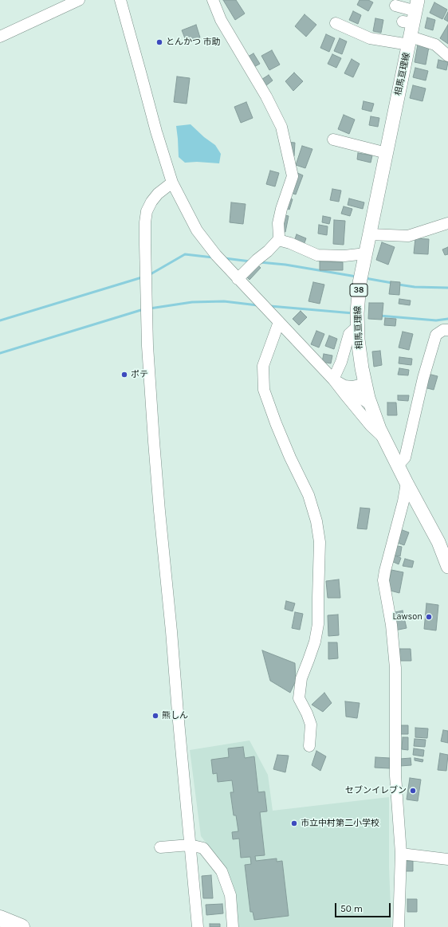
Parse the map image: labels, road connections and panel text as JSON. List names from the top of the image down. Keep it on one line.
{"streets":{"main road":["相馬亘理線","38"]},"places":["とんかつ 市助","ポテ","Lawson","熊しん","セブンイレブン","市立中村第二小学校"],"scale_bar":"50 m"}
